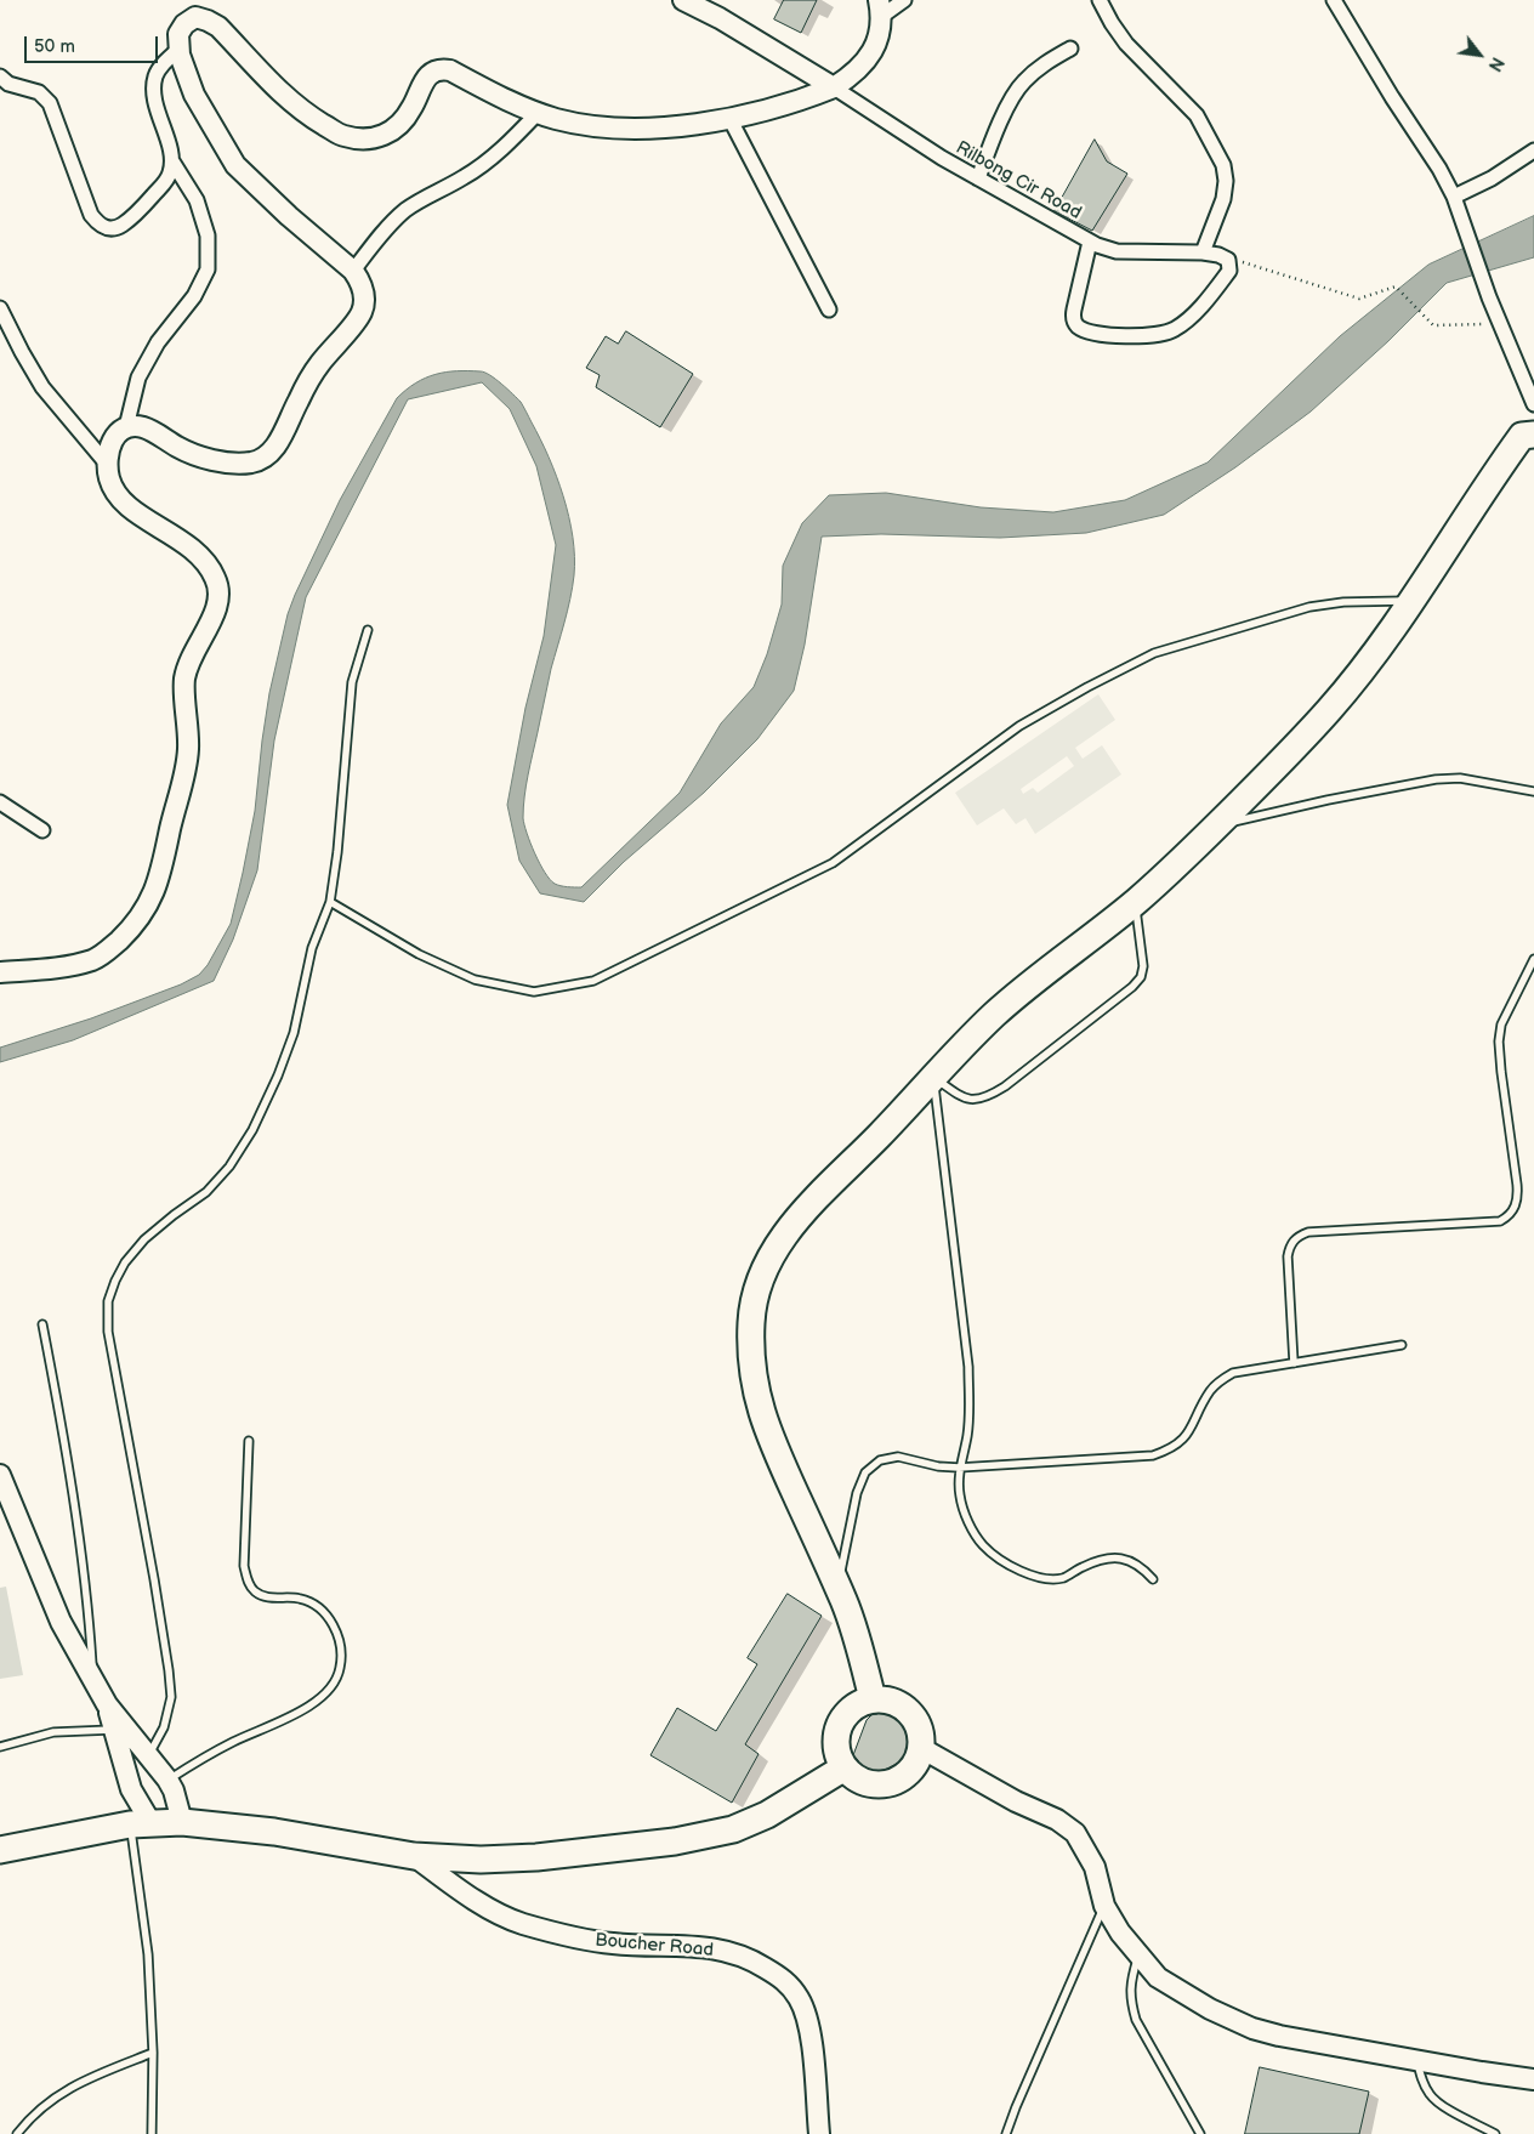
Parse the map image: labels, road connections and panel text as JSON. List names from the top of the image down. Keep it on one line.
{"streets":{"street":["Rilbong Cir Road","Boucher Road"]},"scale_bar":"50 m","north":"bottom right"}
